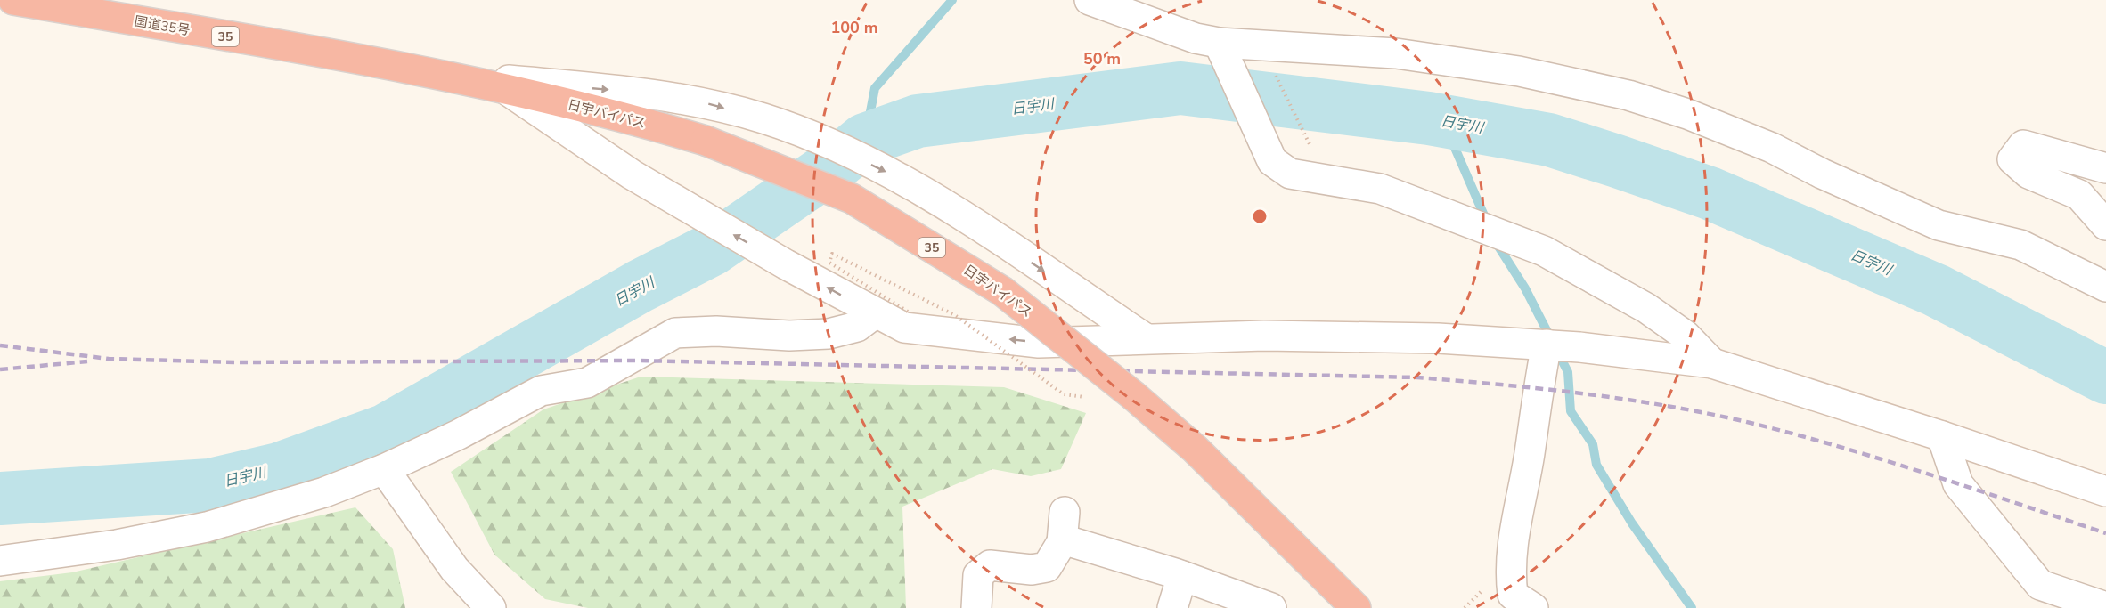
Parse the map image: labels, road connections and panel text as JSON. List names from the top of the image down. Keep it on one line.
{"streets":{"highway":["国道35号","35","日宇バイパス"]},"crossings":[["国道35号","日宇バイパス"]],"water":["日宇川"],"rings":["100 m","50 m"]}
